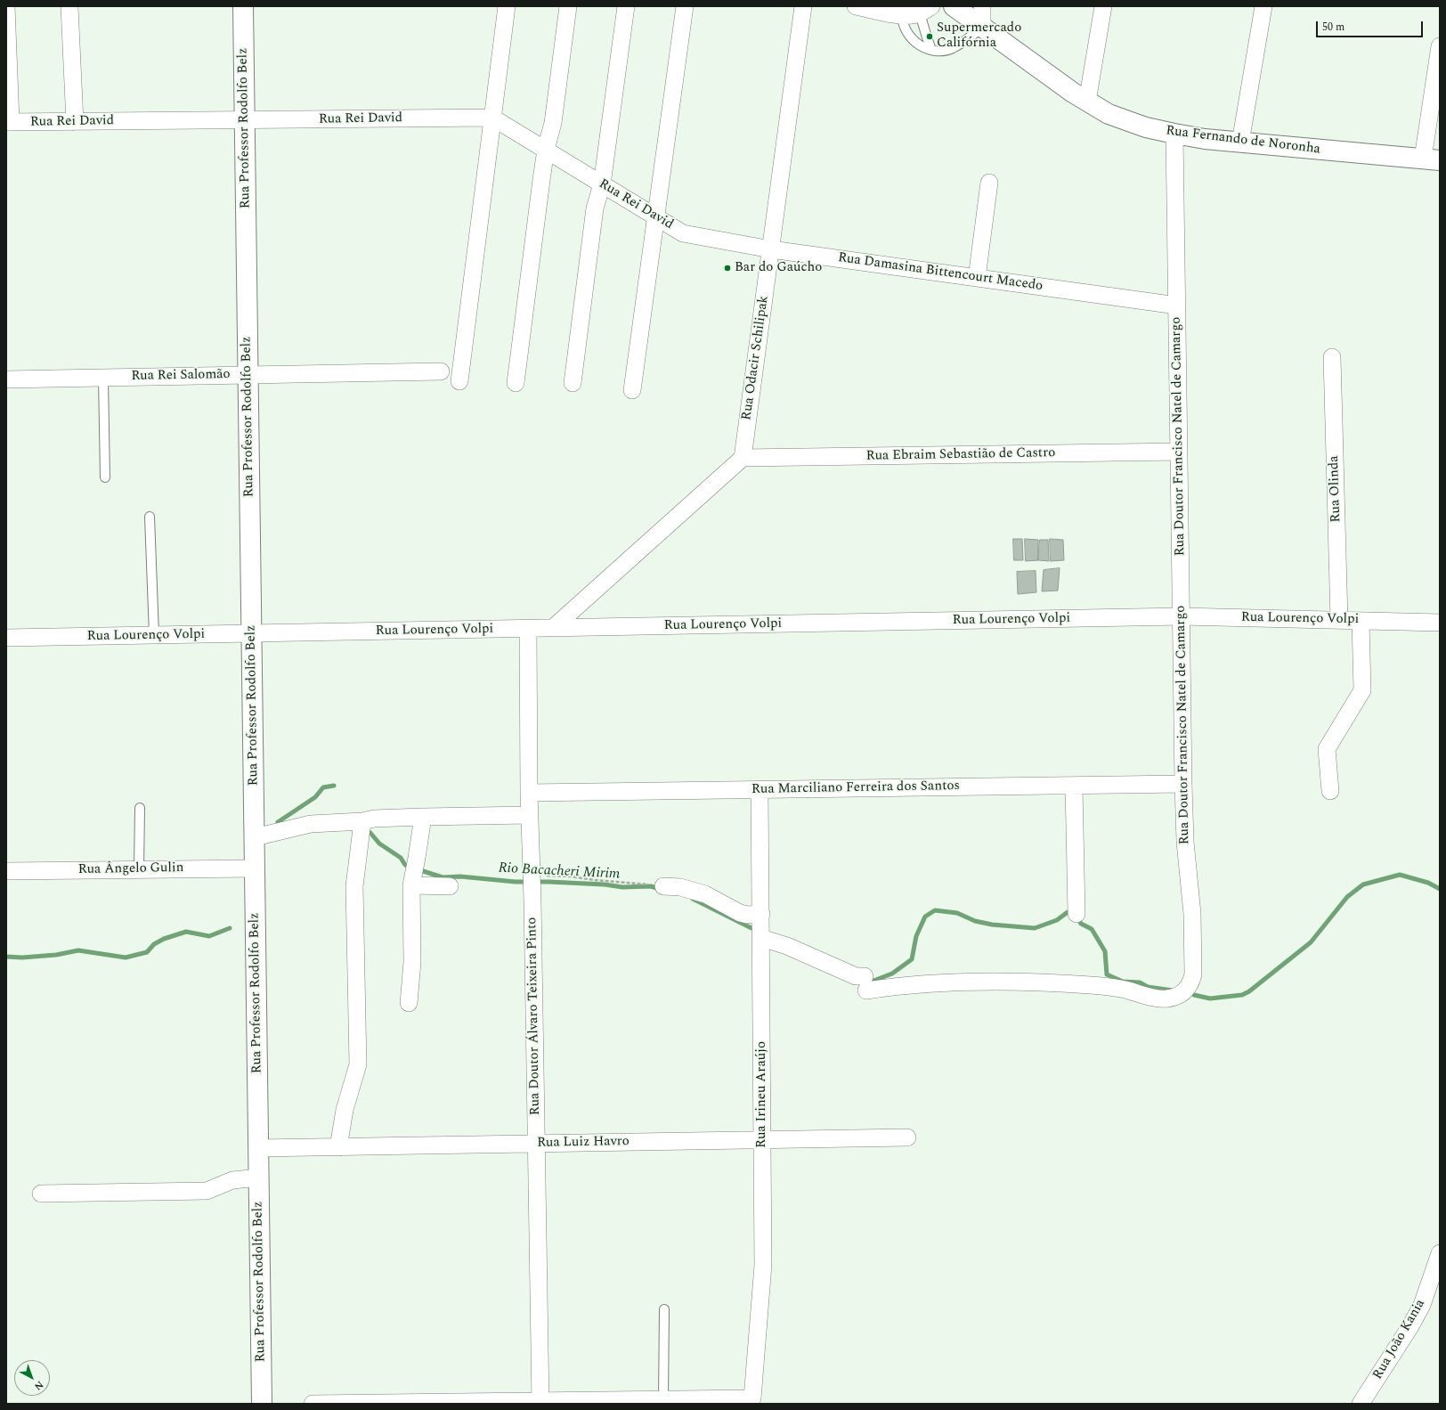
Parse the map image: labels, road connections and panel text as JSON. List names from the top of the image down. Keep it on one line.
{"streets":{"street":["Rua Rei David","Rua Professor Rodolfo Belz","Rua Fernando de Noronha","Rua Damasina Bittencourt Macedo","Rua Odacir Schilipak","Rua Rei Salomão","Rua Doutor Francisco Natel de Camargo","Rua Ebraim Sebastião de Castro","Rua Olinda","Rua Lourenço Volpi","Rua Marciliano Ferreira dos Santos","Rua Ângelo Gulin","Rua Doutor Álvaro Teixeira Pinto","Rua Irineu Araújo","Rua Luiz Havro","Rua João Kania"]},"crossings":[["Rua Rei David","Rua Professor Rodolfo Belz"],["Rua Rei David","Rua Damasina Bittencourt Macedo"],["Rua Professor Rodolfo Belz","Rua Rei Salomão"],["Rua Professor Rodolfo Belz","Rua Lourenço Volpi"],["Rua Professor Rodolfo Belz","Rua Ângelo Gulin"],["Rua Professor Rodolfo Belz","Rua Luiz Havro"],["Rua Fernando de Noronha","Rua Doutor Francisco Natel de Camargo"],["Rua Damasina Bittencourt Macedo","Rua Odacir Schilipak"],["Rua Damasina Bittencourt Macedo","Rua Doutor Francisco Natel de Camargo"],["Rua Odacir Schilipak","Rua Ebraim Sebastião de Castro"],["Rua Doutor Francisco Natel de Camargo","Rua Ebraim Sebastião de Castro"],["Rua Doutor Francisco Natel de Camargo","Rua Lourenço Volpi"],["Rua Doutor Francisco Natel de Camargo","Rua Marciliano Ferreira dos Santos"],["Rua Doutor Francisco Natel de Camargo","Rua Irineu Araújo"],["Rua Olinda","Rua Lourenço Volpi"],["Rua Lourenço Volpi","Rua Doutor Álvaro Teixeira Pinto"],["Rua Marciliano Ferreira dos Santos","Rua Doutor Álvaro Teixeira Pinto"],["Rua Marciliano Ferreira dos Santos","Rua Irineu Araújo"],["Rua Doutor Álvaro Teixeira Pinto","Rua Luiz Havro"],["Rua Irineu Araújo","Rua Luiz Havro"]],"water":["Rio Bacacheri Mirim"],"places":["Supermercado Califórnia","Bar do Gaúcho"],"scale_bar":"50 m","north":"bottom right"}
